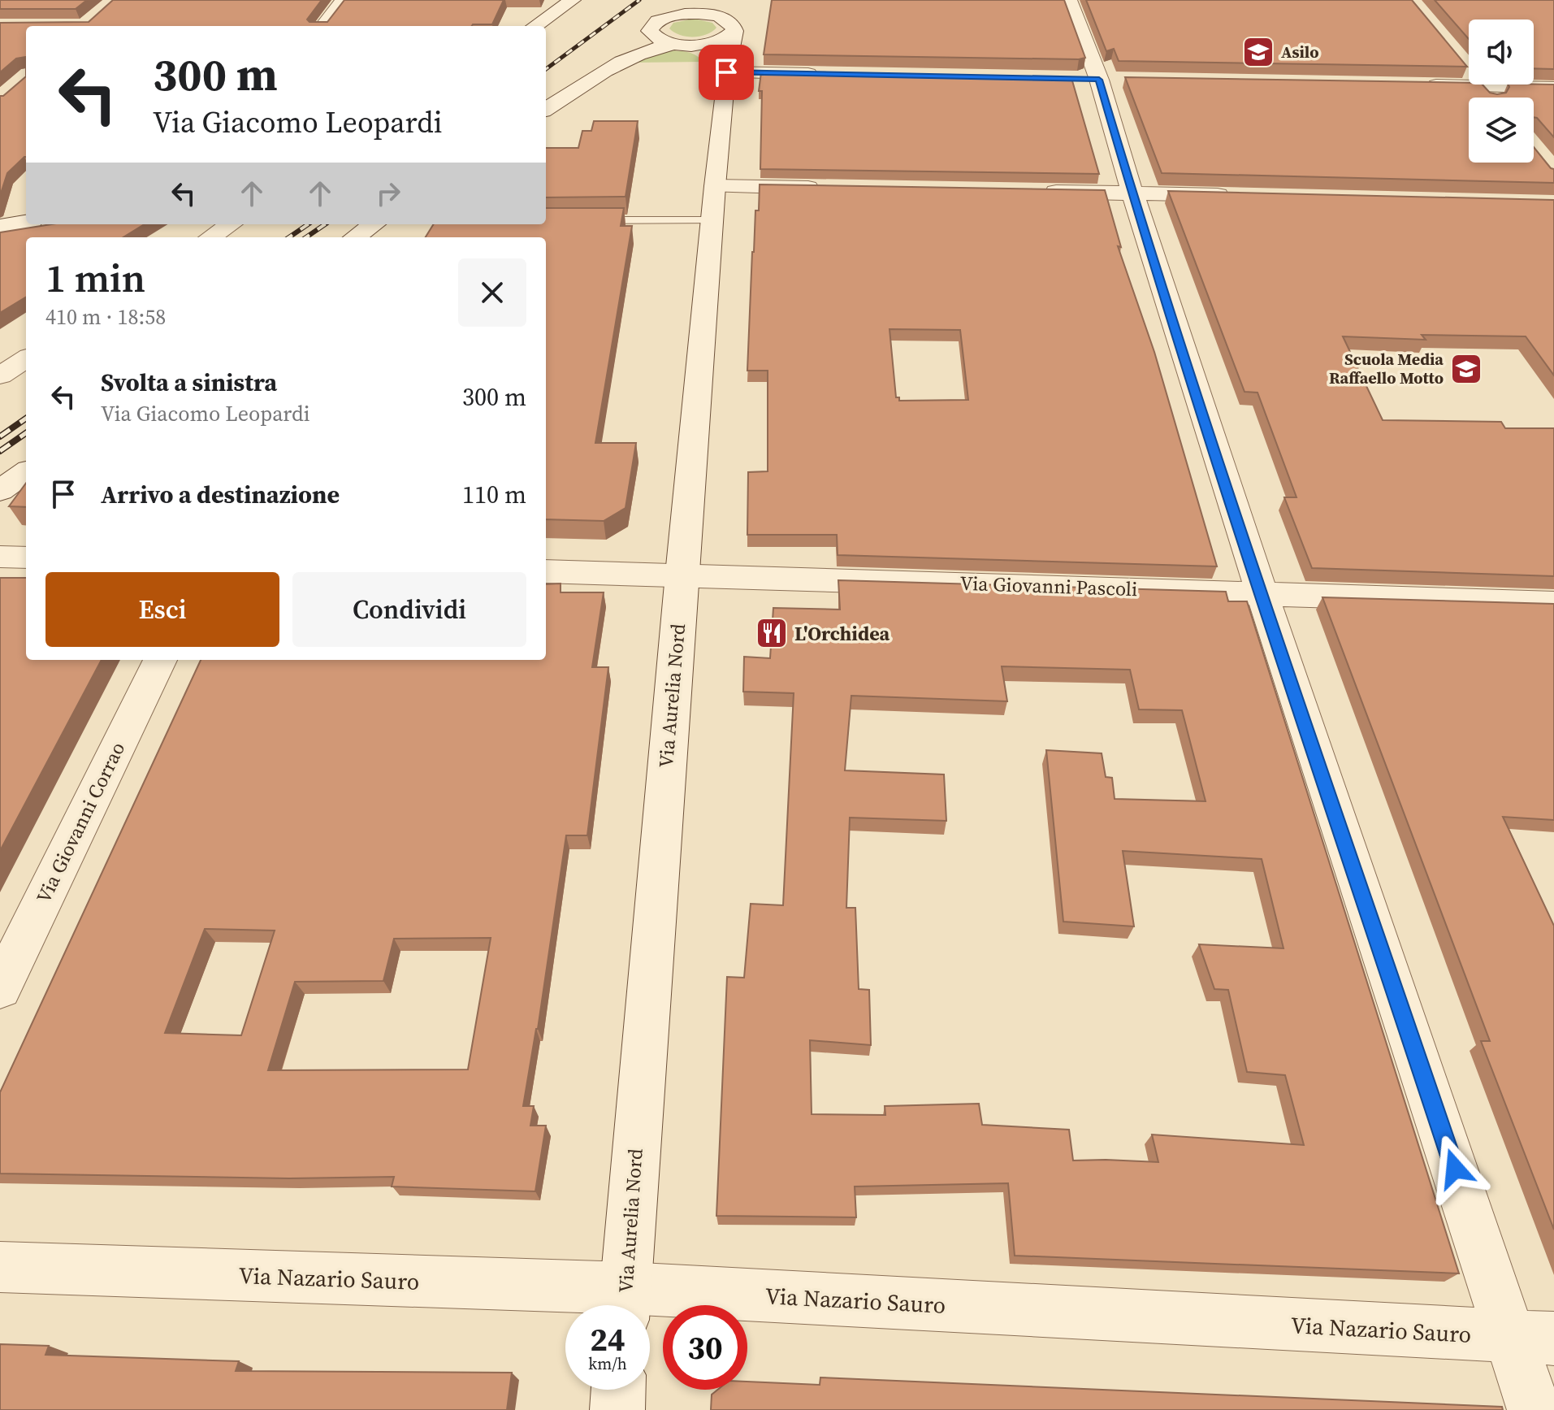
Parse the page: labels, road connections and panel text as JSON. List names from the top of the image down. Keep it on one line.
{"streets":{"street":["Via Giovanni Pascoli","Via Aurelia Nord","Via Giovanni Corrao","Via Nazario Sauro"]},"crossings":[["Via Giovanni Pascoli","Via Aurelia Nord"],["Via Aurelia Nord","Via Nazario Sauro"]],"places":{"school or university":["Asilo","Scuola Media Raffaello Motto"],"restaurant":["L'Orchidea"]},"page":{"turn":["300 m","Via Giacomo Leopardi"],"heading":["1 min","410 m · 18:58"],"list":[{"name":"Svolta a sinistra","note":"Via Giacomo Leopardi","value":"300 m"},{"name":"Arrivo a destinazione","value":"110 m"}],"buttons":["Esci","Condividi"],"speed":"24 km/h","limit":"30"}}
